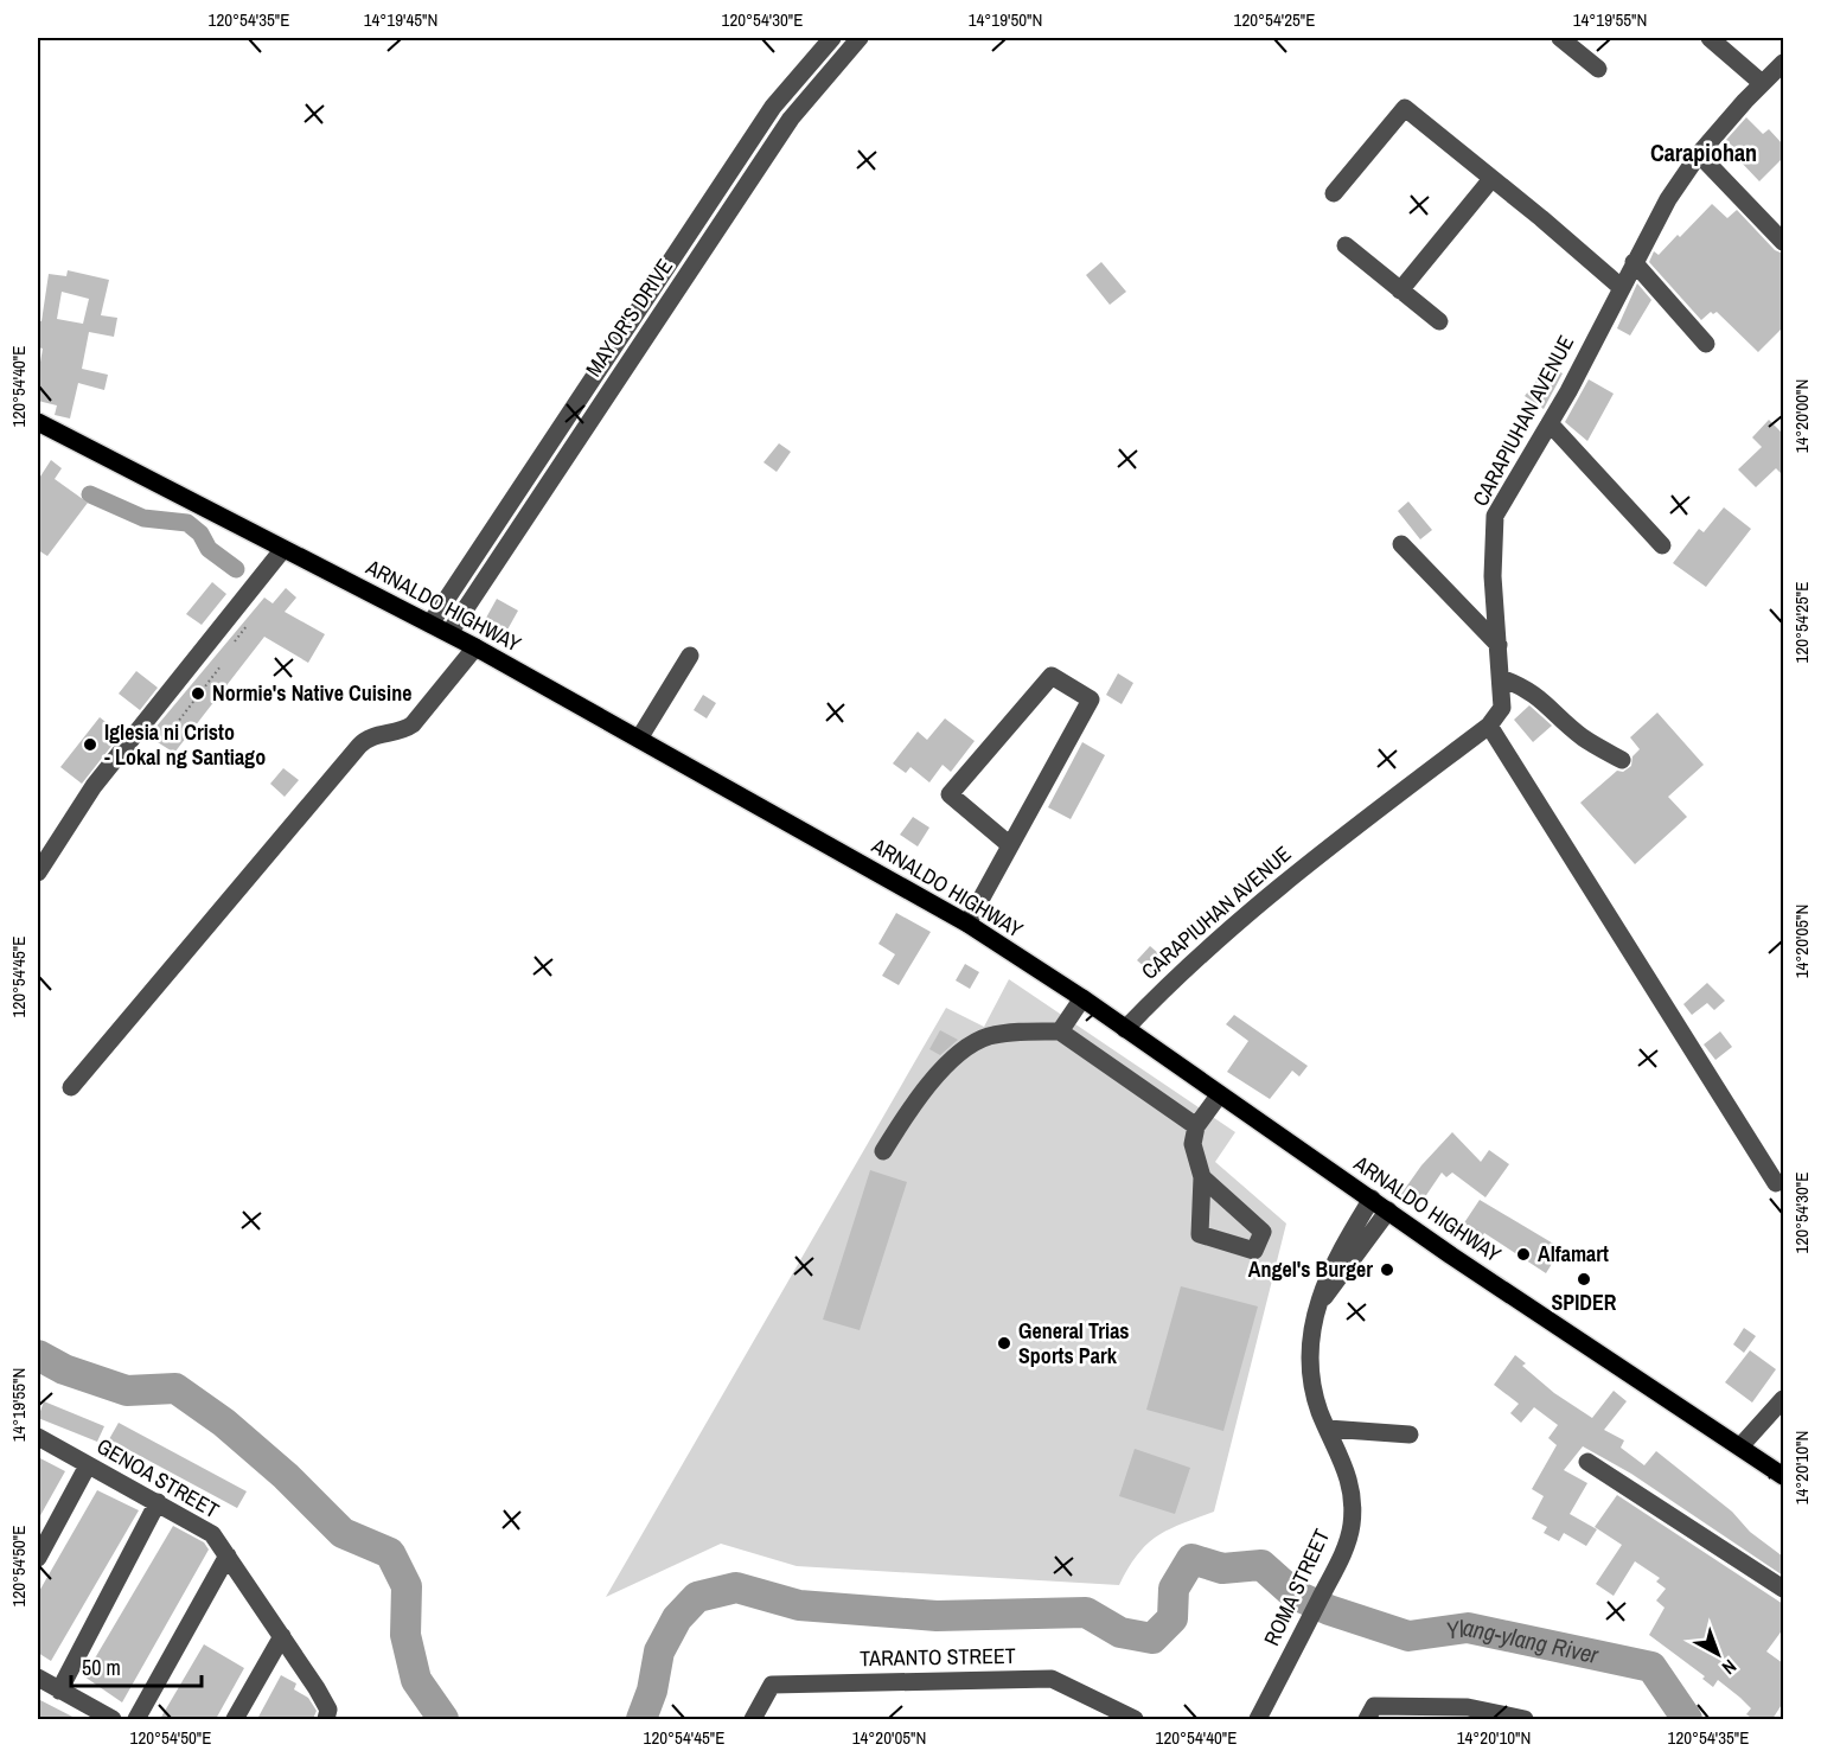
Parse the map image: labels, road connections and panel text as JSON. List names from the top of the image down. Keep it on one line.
{"streets":{"main road":["ARNALDO HIGHWAY"],"street":["MAYOR'S DRIVE","CARAPIUHAN AVENUE","GENOA STREET","ROMA STREET","TARANTO STREET"]},"crossings":[["MAYOR'S DRIVE","ARNALDO HIGHWAY"],["CARAPIUHAN AVENUE","ARNALDO HIGHWAY"],["ARNALDO HIGHWAY","ROMA STREET"]],"districts":["Carapiohan"],"water":["Ylang-ylang River"],"places":["Normie's Native Cuisine","Iglesia ni Cristo - Lokal ng Santiago","Alfamart","Angel's Burger","SPIDER","General Trias Sports Park"],"scale_bar":"50 m","north":"bottom right","coordinates":["120°54'35\"E","14°19'45\"N","120°54'30\"E","14°19'50\"N","120°54'25\"E","14°19'55\"N","120°54'40\"E","14°20'00\"N","14°20'05\"N","120°54'45\"E","14°20'10\"N","120°54'50\"E"]}
